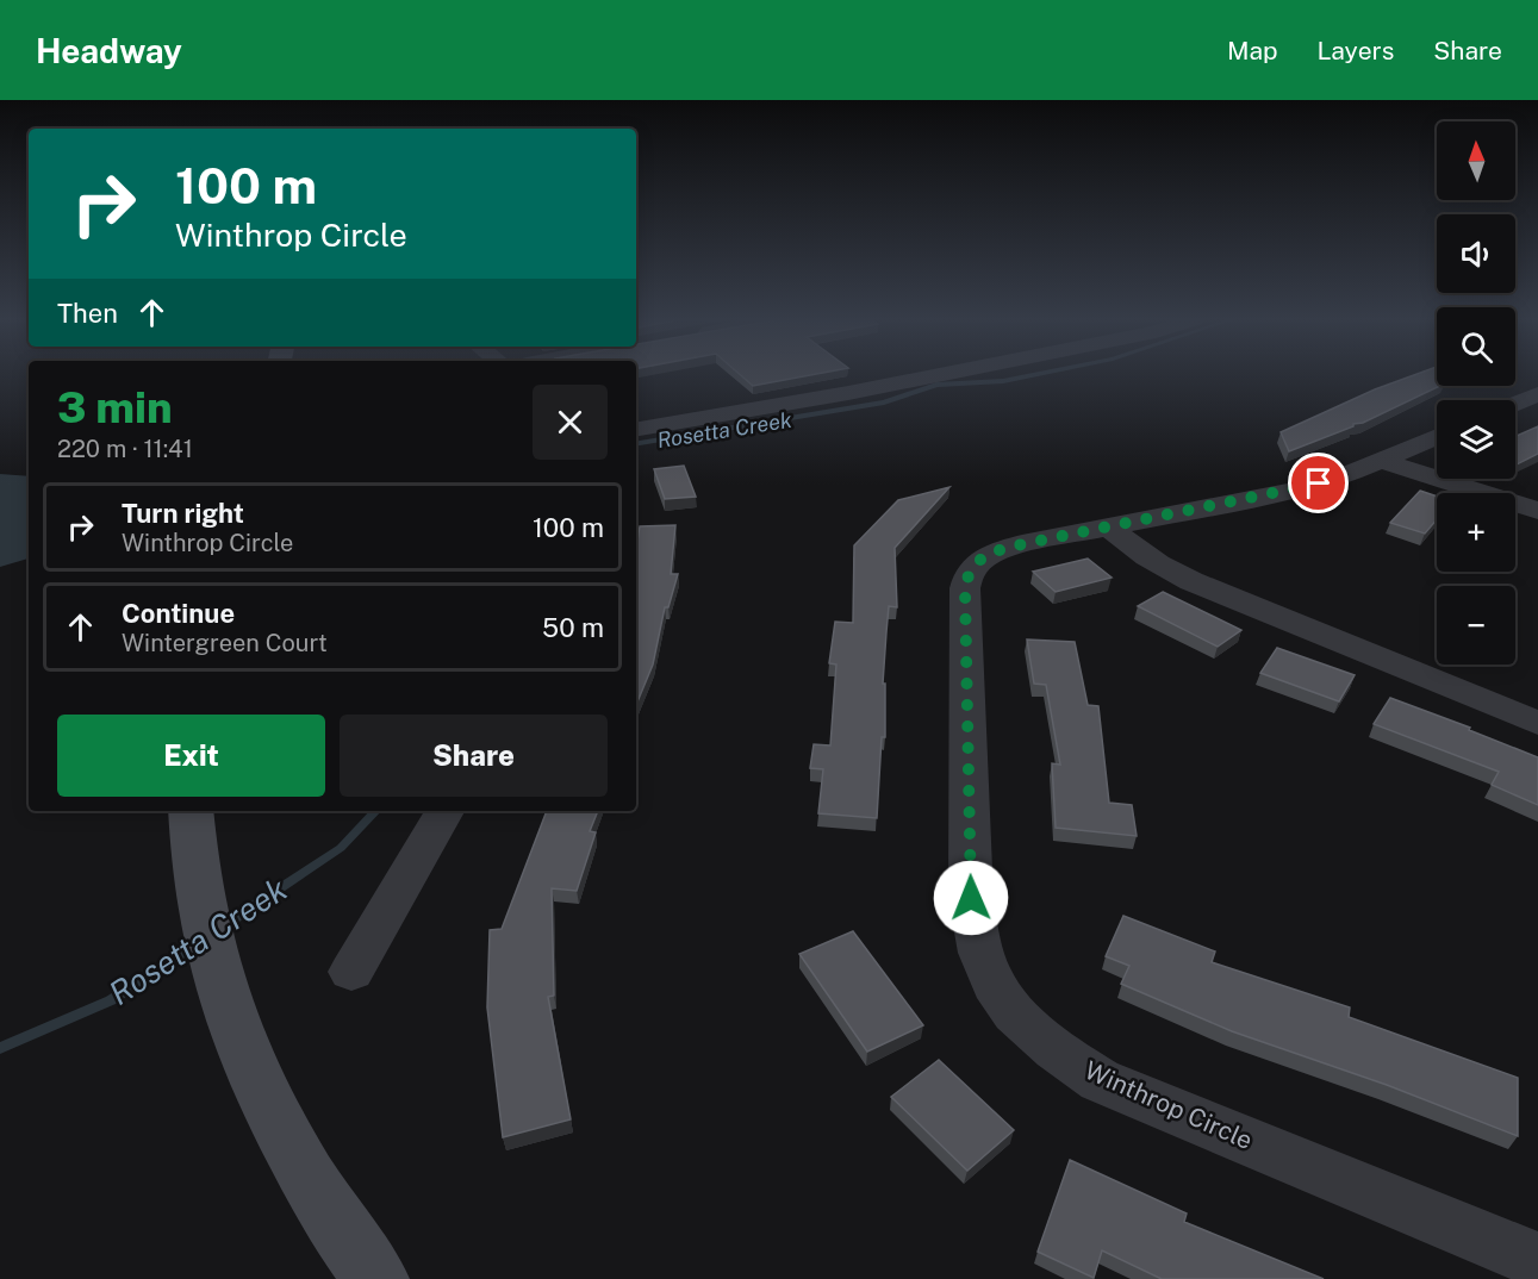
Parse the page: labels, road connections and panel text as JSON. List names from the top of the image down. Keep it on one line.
{"streets":{"street":["Winthrop Circle"]},"water":["Rosetta Creek"],"north":"top","page":{"header":"Headway","nav":["Map","Layers","Share"],"map_buttons":["+","−"],"turn":["100 m","Winthrop Circle"],"then":"Then","heading":["3 min","220 m · 11:41"],"list":[{"name":"Turn right","note":"Winthrop Circle","value":"100 m"},{"name":"Continue","note":"Wintergreen Court","value":"50 m"}],"buttons":["Exit","Share"]}}
